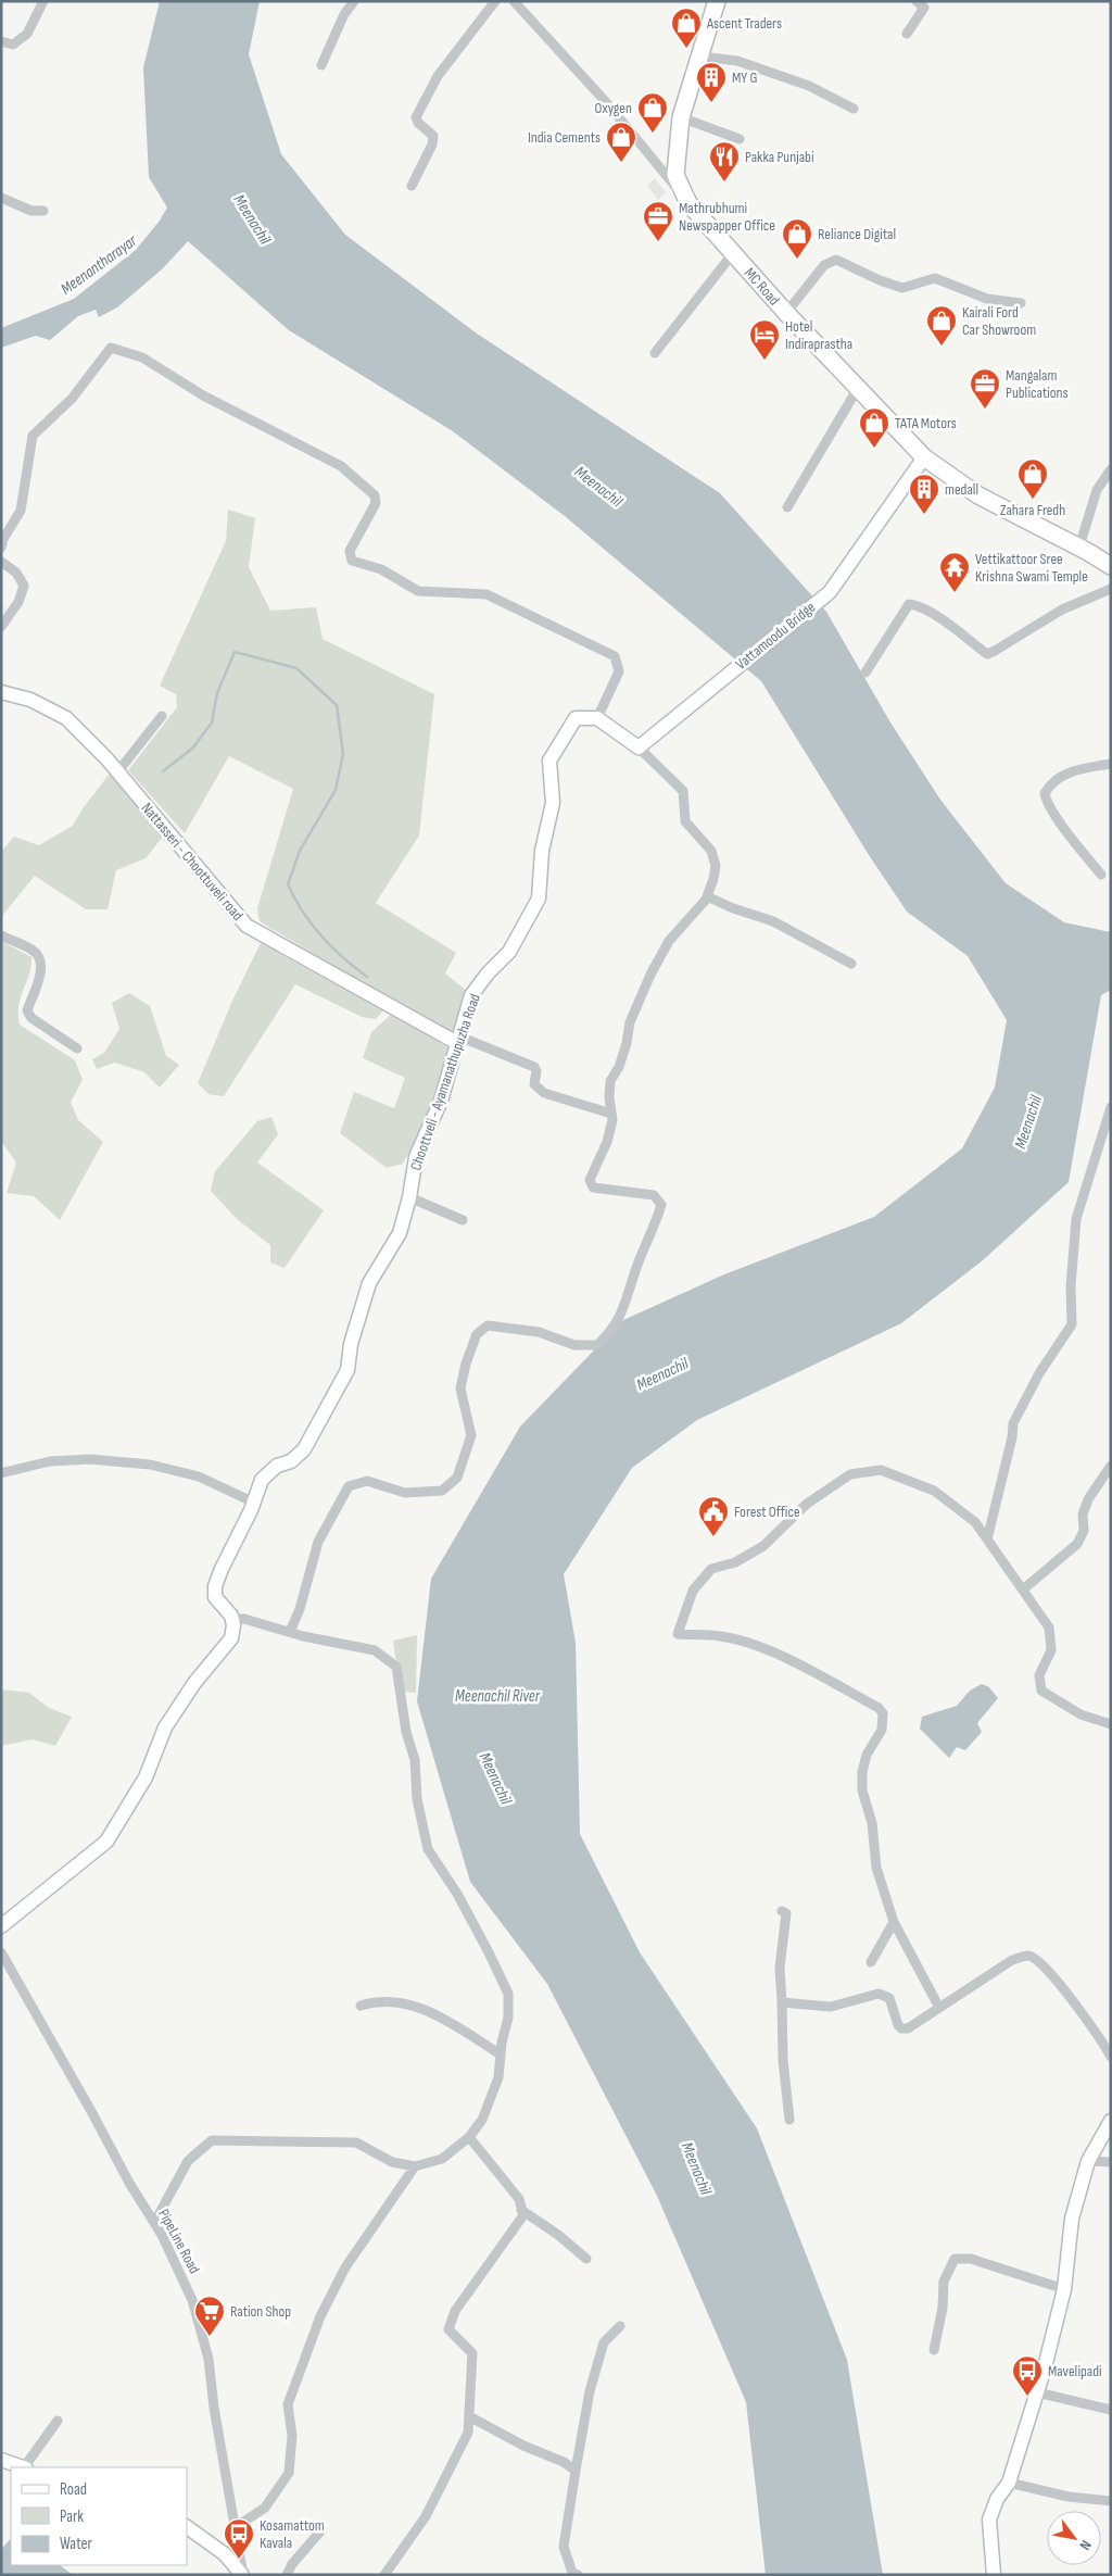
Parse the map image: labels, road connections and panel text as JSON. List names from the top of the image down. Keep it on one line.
{"streets":{"main road":["MC Road","Vattamoodu Bridge","Nattasseri - Choottuveli road","Choottveli - Ayamanathupuzha Road"],"street":["PipeLine Road"]},"crossings":[["MC Road","Vattamoodu Bridge"],["Nattasseri - Choottuveli road","Choottveli - Ayamanathupuzha Road"]],"water":["Meenachil","Meenantharayar","Meenachil River"],"places":{"shop":["Ascent Traders","Oxygen","India Cements","Reliance Digital","Kairali Ford Car Showroom","TATA Motors","Zahara Fredh"],"building":["MY G","medall"],"restaurant":["Pakka Punjabi"],"office":["Mathrubhumi Newspapper Office","Mangalam Publications"],"hotel":["Hotel Indiraprastha"],"temple":["Vettikattoor Sree Krishna Swami Temple"],"public building":["Forest Office"],"supermarket":["Ration Shop"],"bus stop":["Mavelipadi","Kosamattom Kavala"]},"legend":["Road","Park","Water"],"north":"bottom right"}
